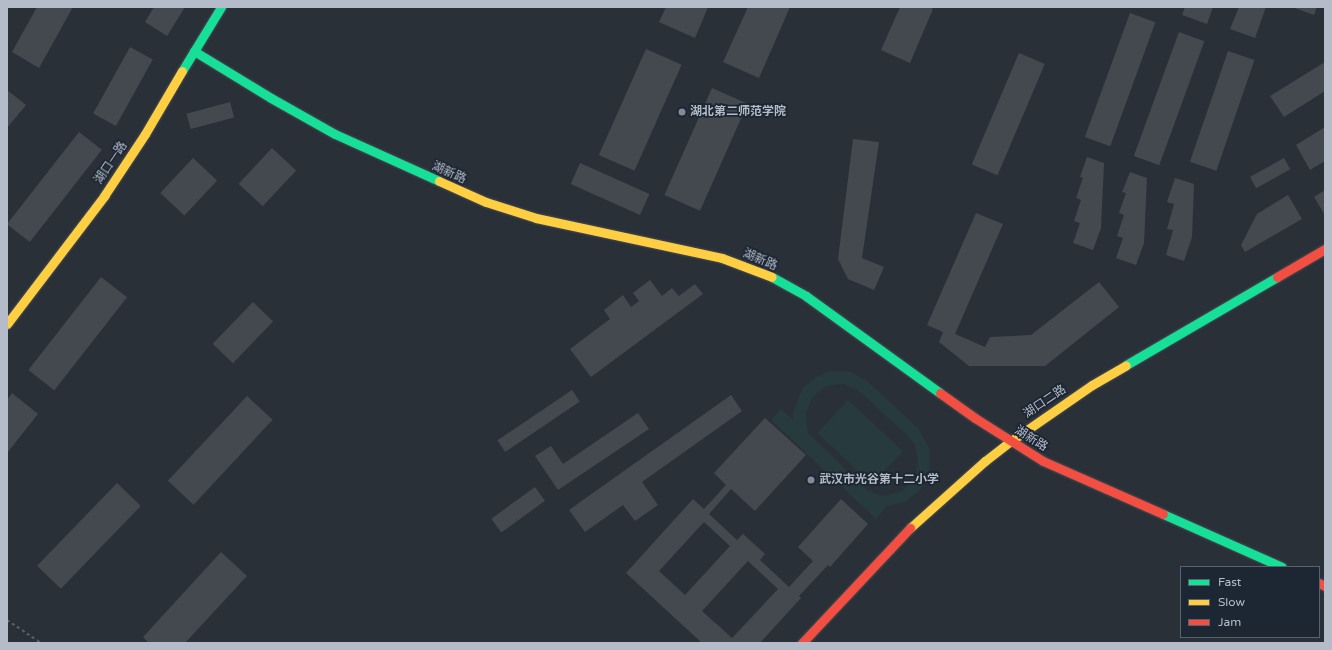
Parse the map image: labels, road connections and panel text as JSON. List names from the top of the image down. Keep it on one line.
{"streets":{"street":["湖口一路","湖新路","湖口二路"]},"crossings":[["湖口一路","湖新路"],["湖新路","湖口二路"]],"places":["湖北第二师范学院","武汉市光谷第十二小学"],"legend":["Fast","Slow","Jam"]}
